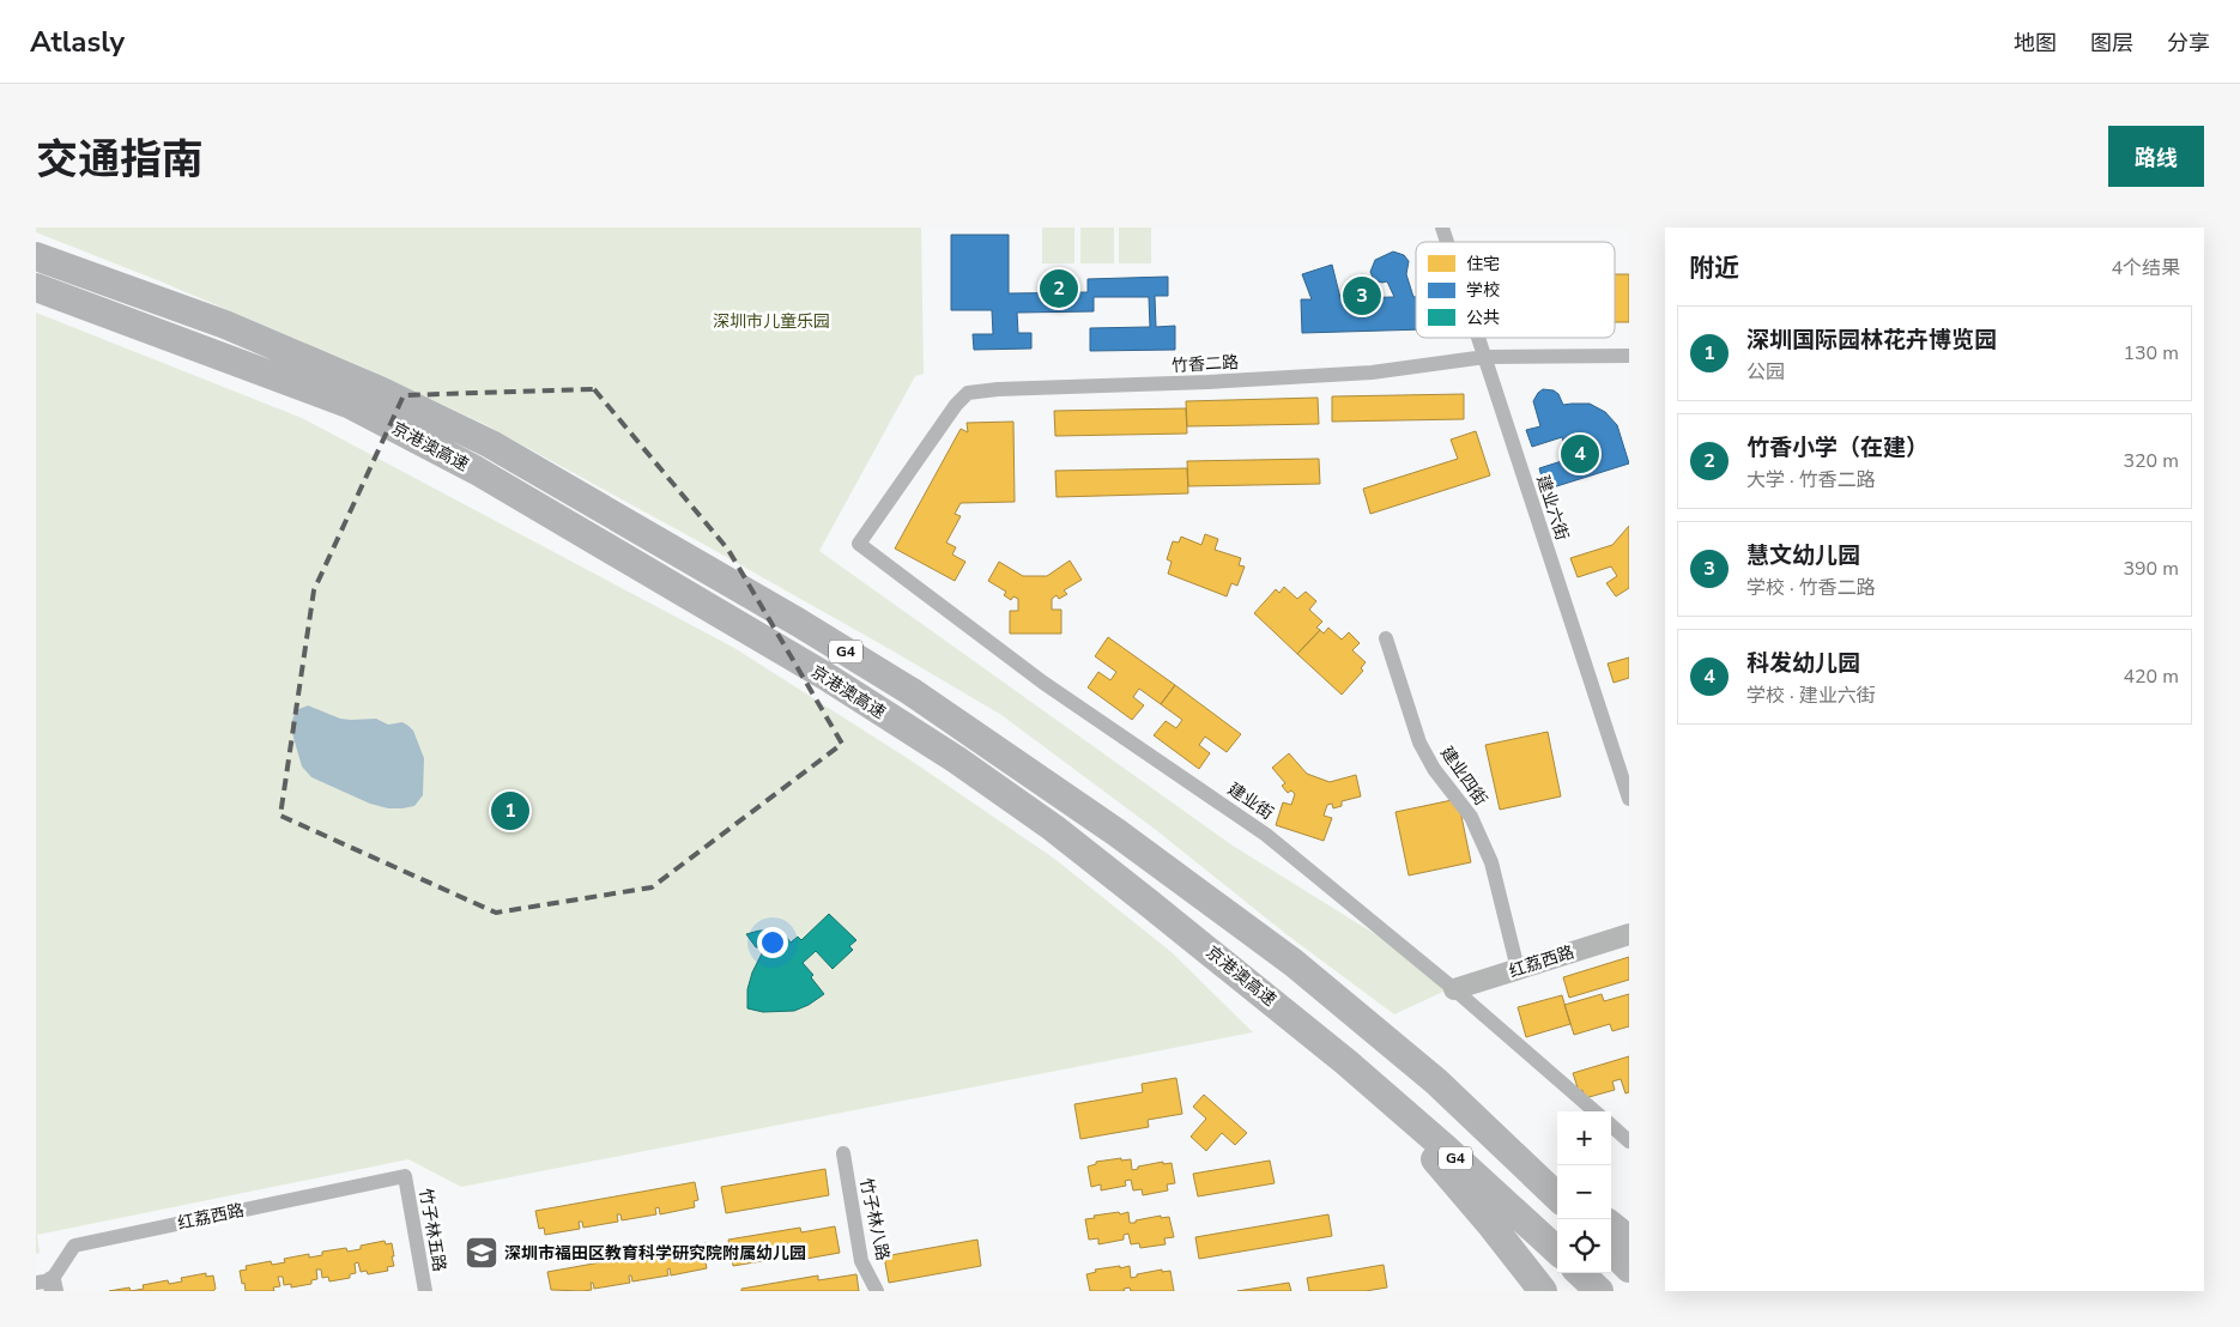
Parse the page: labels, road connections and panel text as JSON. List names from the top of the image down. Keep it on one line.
{"streets":{"highway":["京港澳高速","G4"],"main road":["红荔西路"],"street":["竹香二路","建业六街","建业四街","建业街","竹子林八路","竹子林五路"]},"crossings":[["竹香二路","建业六街"],["竹香二路","建业街"],["建业四街","红荔西路"],["建业街","红荔西路"],["红荔西路","竹子林五路"]],"parks":["深圳市儿童乐园"],"places":{"school or university":["深圳市福田区教育科学研究院附属幼儿园"]},"legend":["住宅","学校","公共"],"page":{"header":"Atlasly","nav":["地图","图层","分享"],"title":"交通指南","buttons":"路线","heading":["附近","4个结果"],"pins":["2","3","4","1"],"list":[{"mark":"1","name":"深圳国际园林花卉博览园","note":"公园","value":"130 m"},{"mark":"2","name":"竹香小学（在建）","note":"大学 · 竹香二路","value":"320 m"},{"mark":"3","name":"慧文幼儿园","note":"学校 · 竹香二路","value":"390 m"},{"mark":"4","name":"科发幼儿园","note":"学校 · 建业六街","value":"420 m"}],"map_buttons":["+","−"]}}
